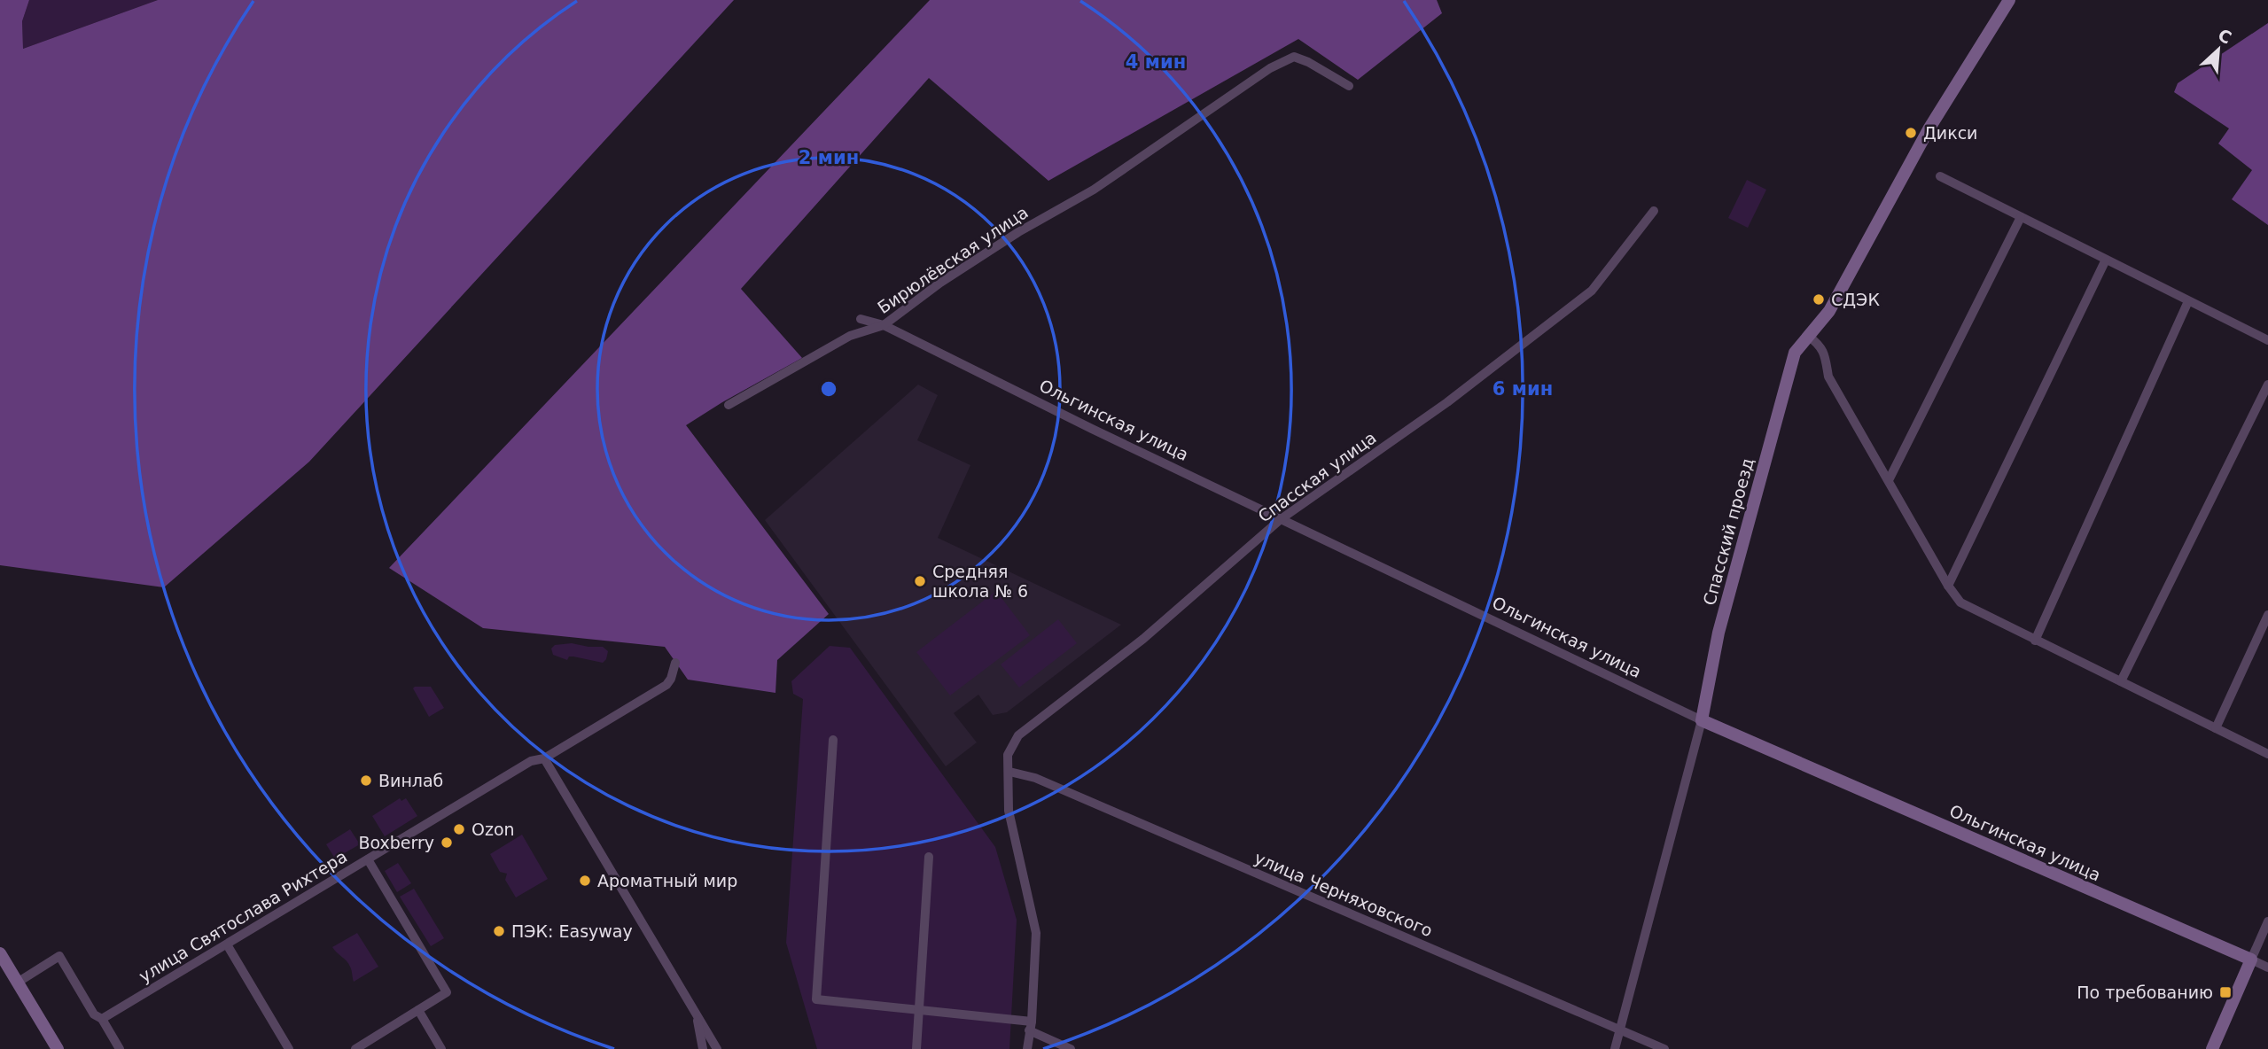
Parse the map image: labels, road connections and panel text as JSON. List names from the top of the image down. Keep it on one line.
{"streets":{"street":["Бирюлёвская улица","Ольгинская улица","Спасская улица","Спасский проезд","улица Черняховского","улица Святослава Рихтера"]},"crossings":[["Бирюлёвская улица","Ольгинская улица"],["Ольгинская улица","Спасская улица"],["Ольгинская улица","Спасский проезд"],["Спасская улица","улица Черняховского"],["Спасский проезд","улица Черняховского"]],"places":{"other":["Дикси","СДЭК","Средняя школа № 6","Винлаб","Ozon","Boxberry","Ароматный мир","ПЭК: Easyway"],"transit":["По требованию"]},"north":"top right","rings":["4 мин","2 мин","6 мин"]}
